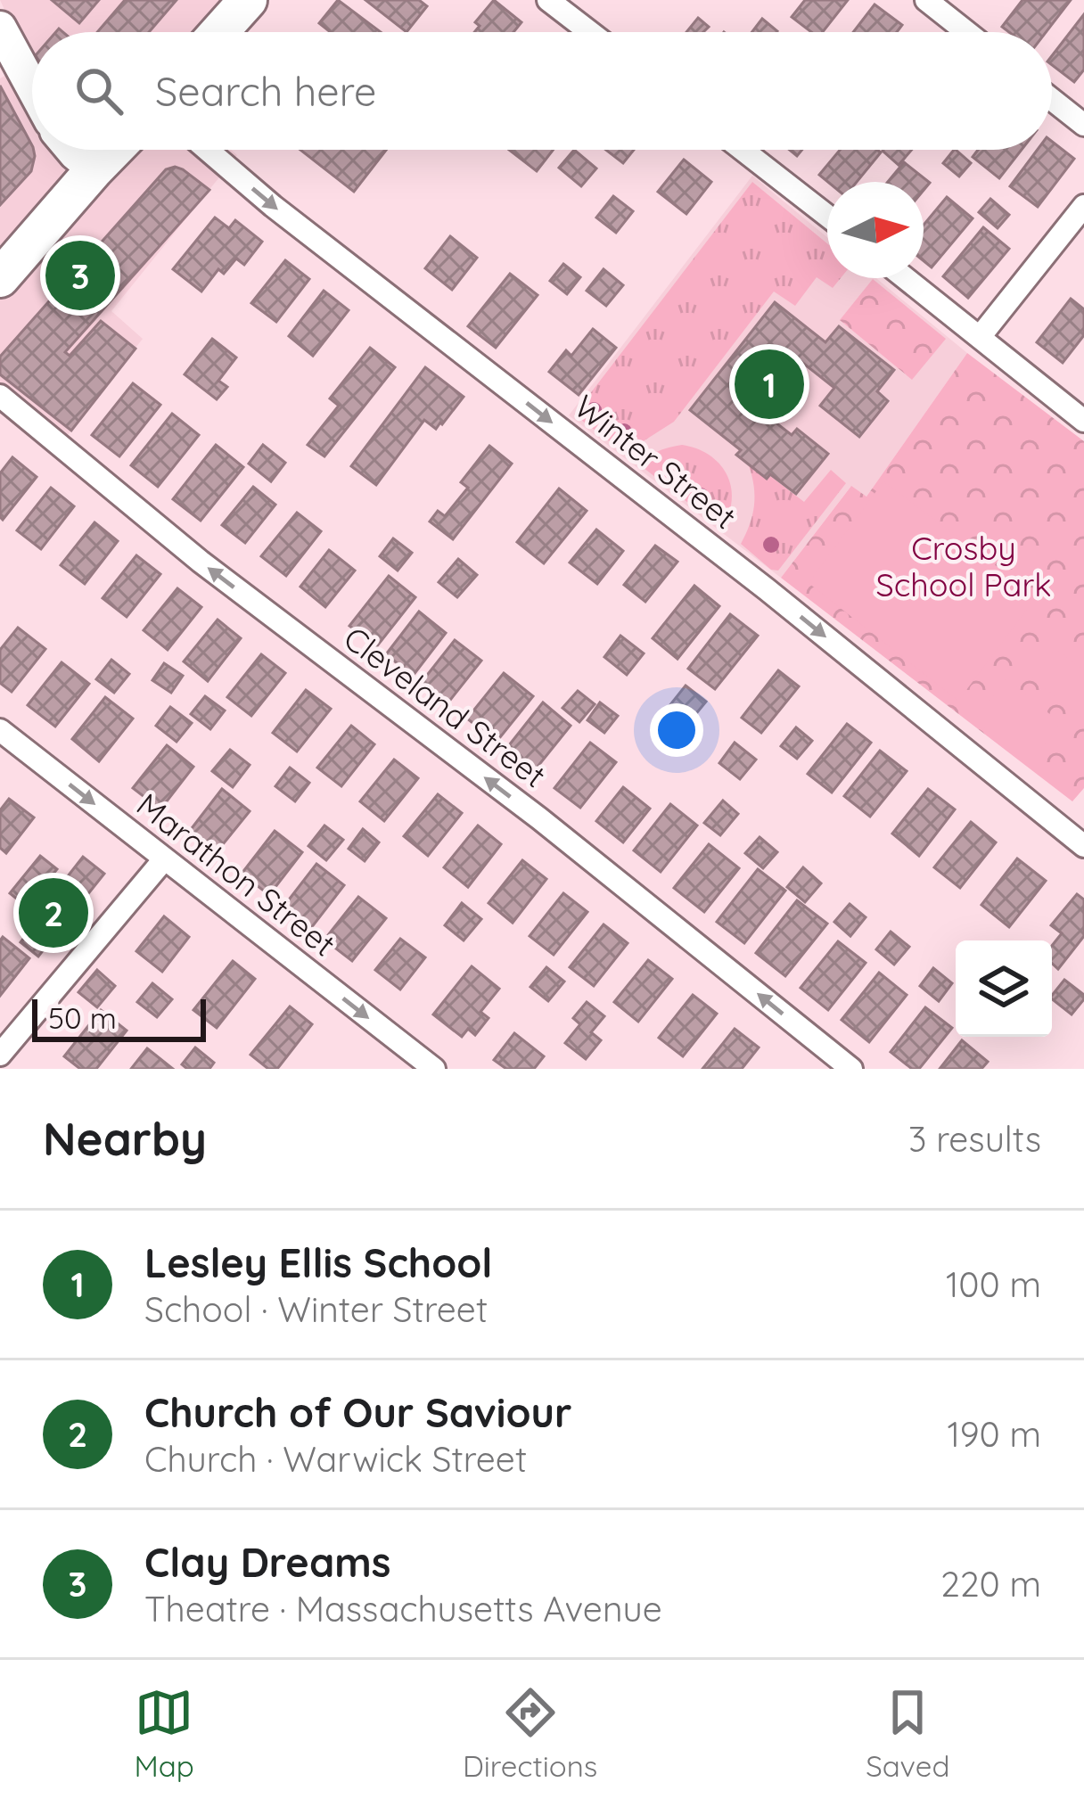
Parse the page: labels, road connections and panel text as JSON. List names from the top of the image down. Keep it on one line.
{"streets":{"street":["Winter Street","Cleveland Street","Marathon Street"]},"one_way":["Winter Street","Cleveland Street","Marathon Street"],"parks":["Crosby School Park"],"scale_bar":"50 m","north":"right","page":{"search":"Search here","pins":["3","1","2"],"scale":"50 m","heading":["Nearby","3 results"],"list":[{"mark":"1","name":"Lesley Ellis School","note":"School · Winter Street","value":"100 m"},{"mark":"2","name":"Church of Our Saviour","note":"Church · Warwick Street","value":"190 m"},{"mark":"3","name":"Clay Dreams","note":"Theatre · Massachusetts Avenue","value":"220 m"}],"nav":["Map","Directions","Saved"]}}
